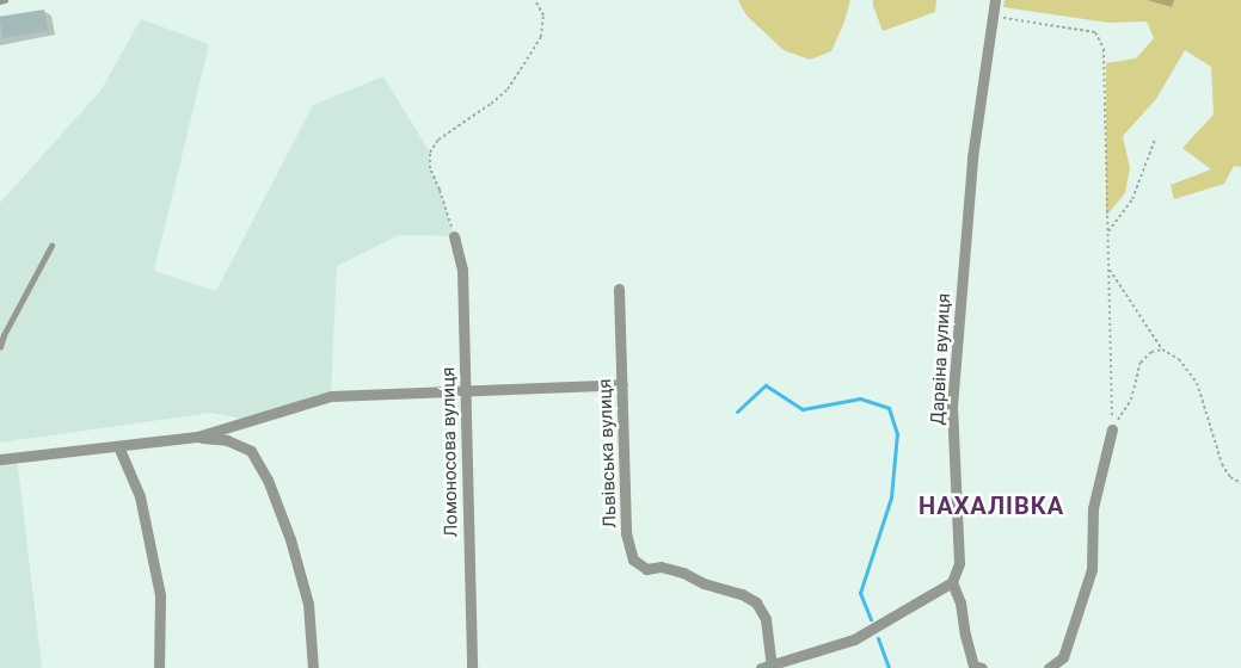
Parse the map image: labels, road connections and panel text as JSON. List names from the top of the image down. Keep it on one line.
{"streets":{"street":["Дарвіна вулиця","Ломоносова вулиця","Львівська вулиця"]},"districts":["НАХАЛІВКА"]}
